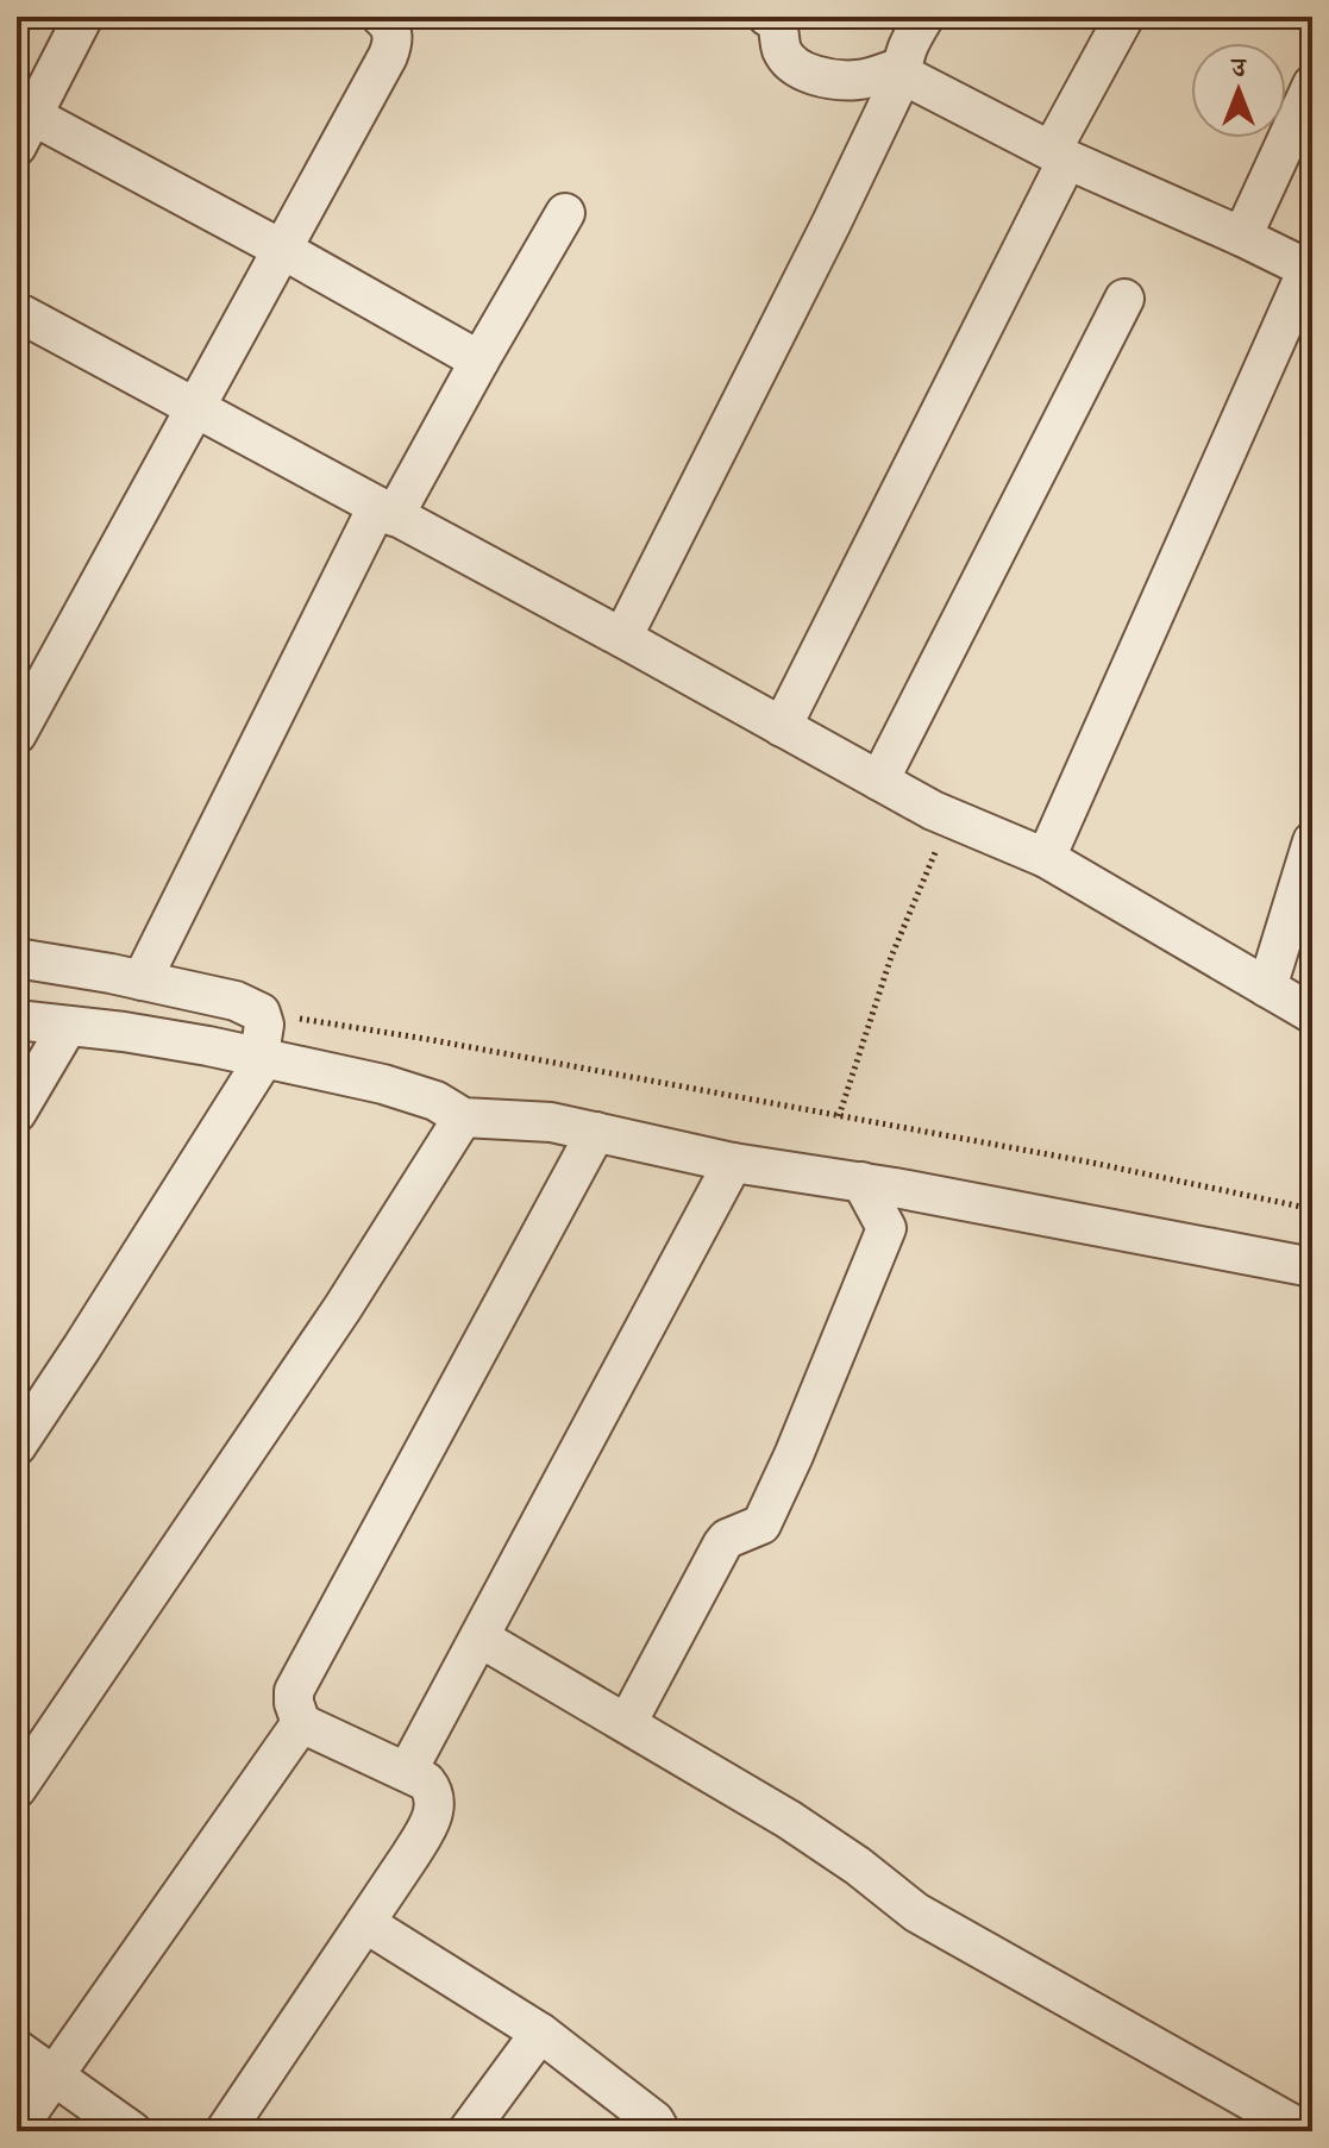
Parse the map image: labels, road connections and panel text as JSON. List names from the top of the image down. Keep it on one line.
{"north":"top"}
